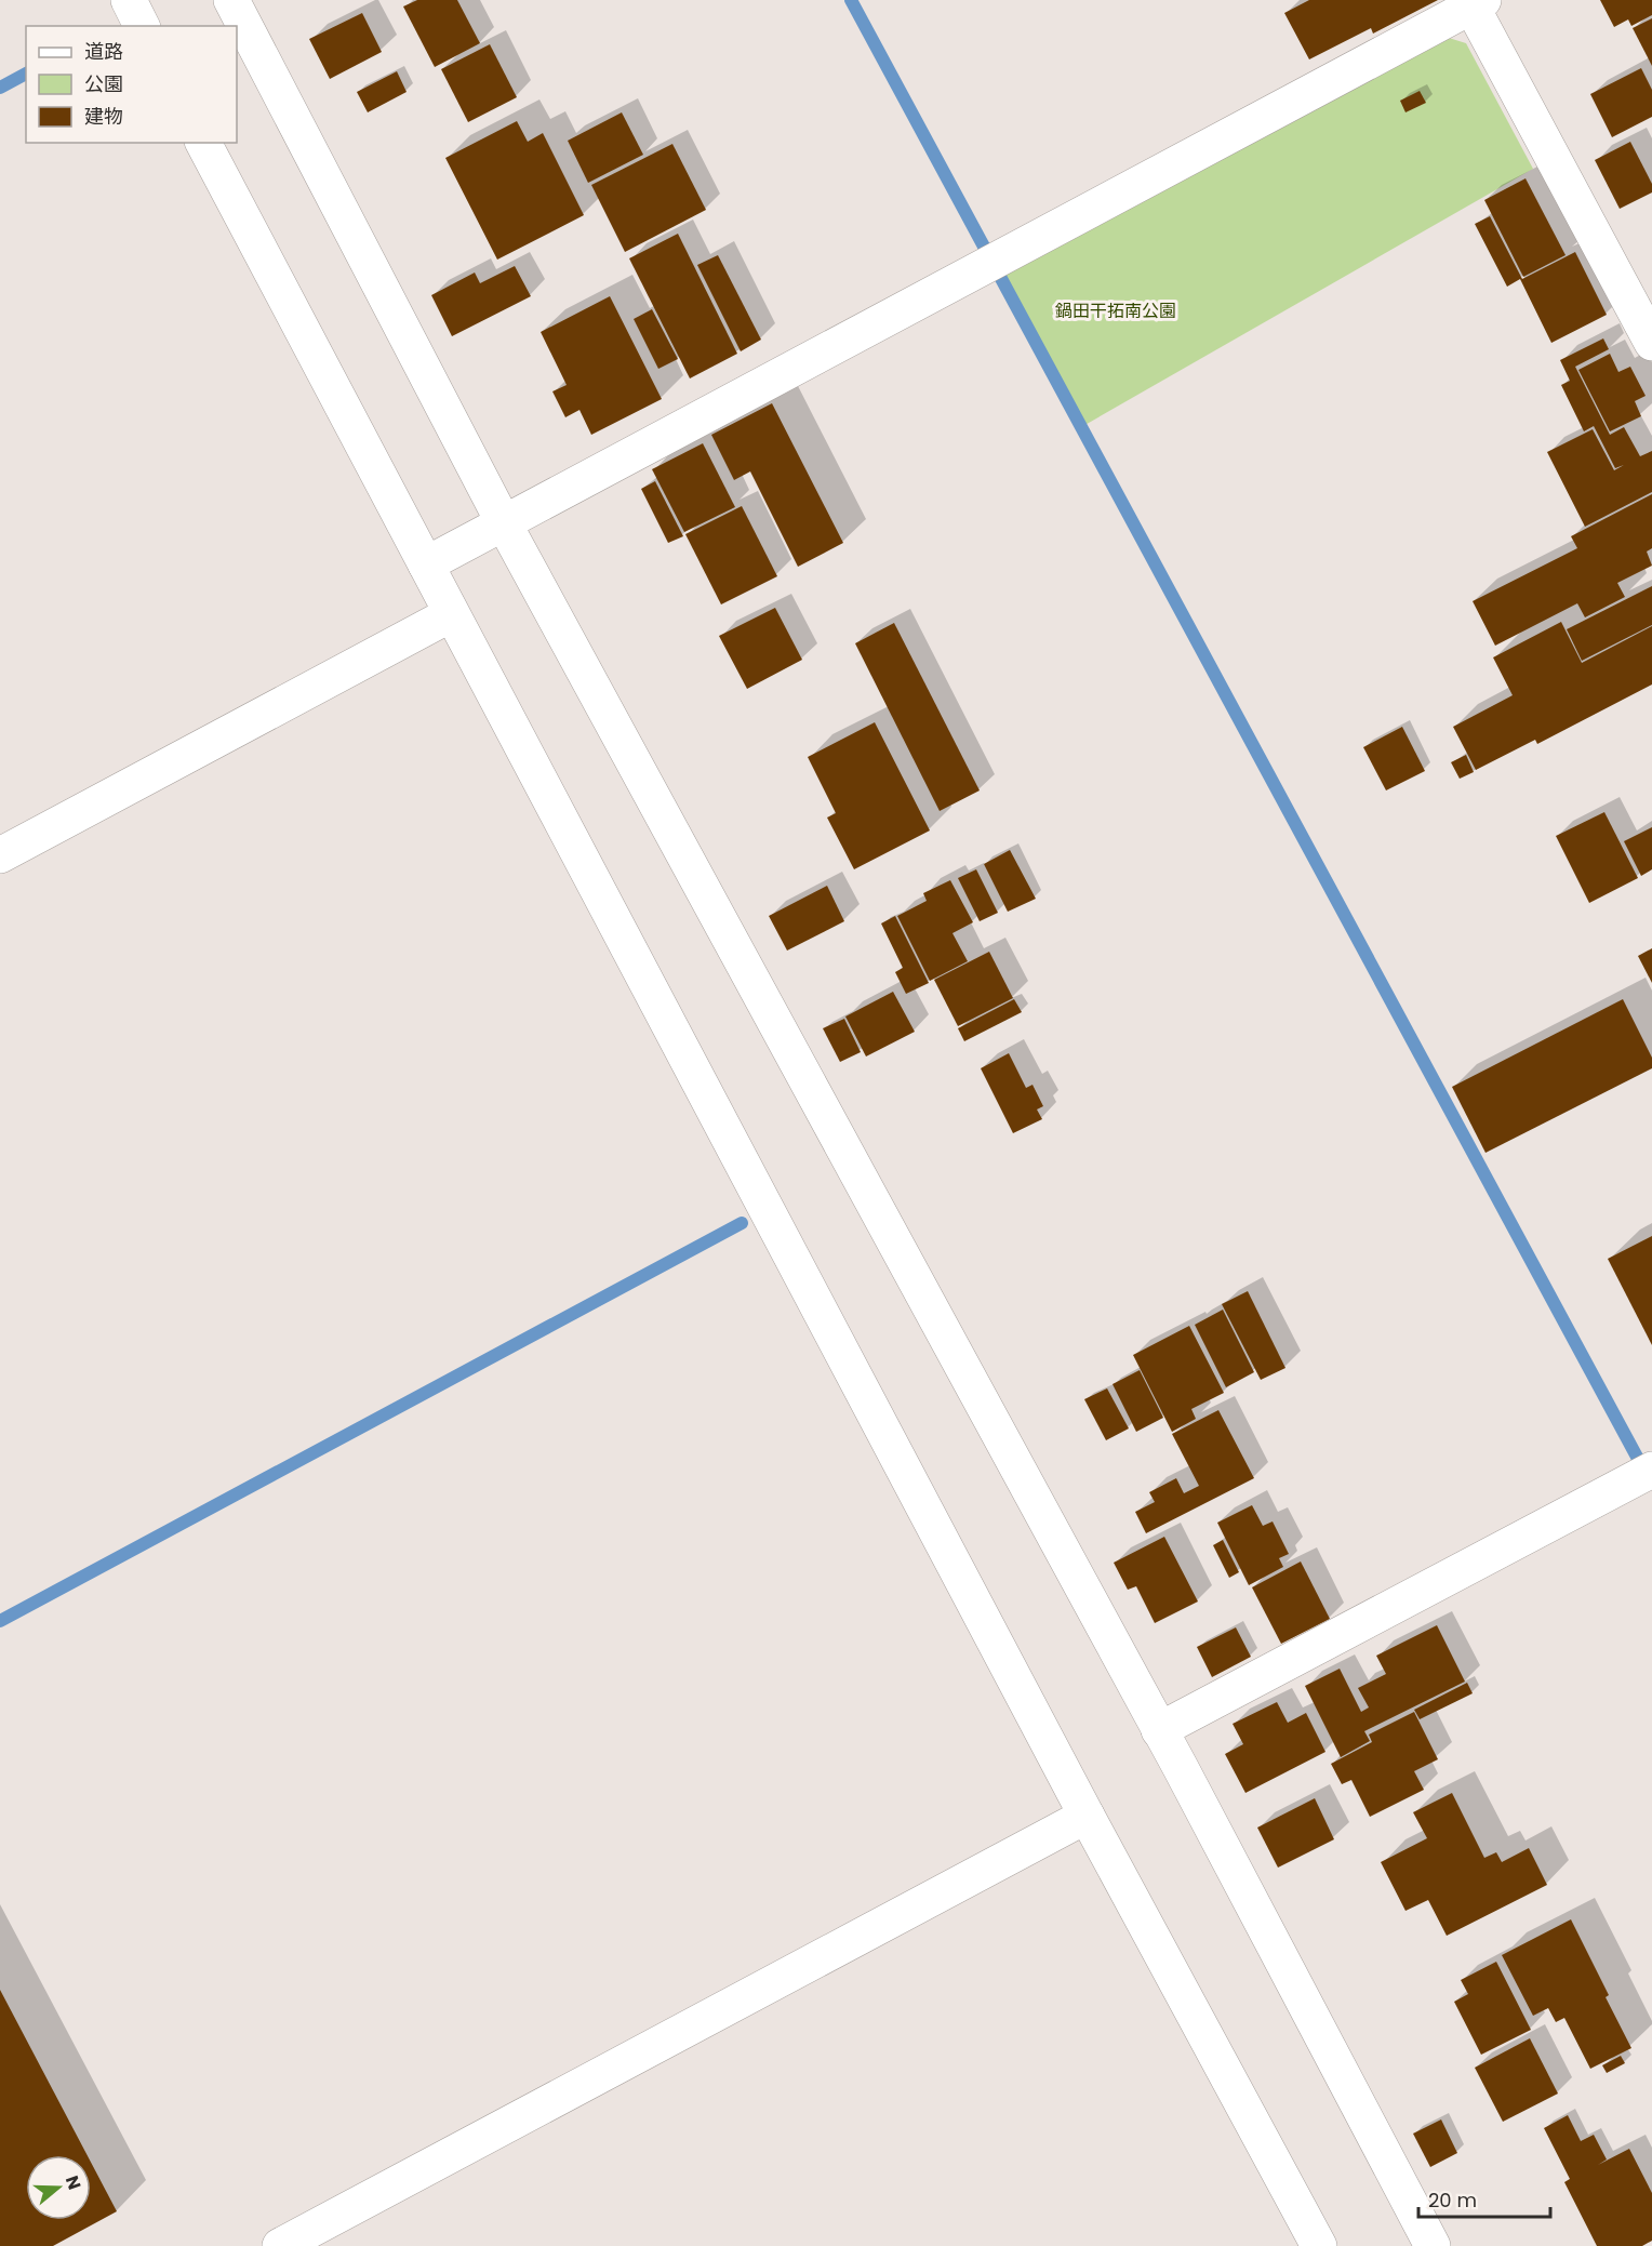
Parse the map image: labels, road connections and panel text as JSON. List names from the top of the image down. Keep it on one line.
{"parks":["鍋田干拓南公園"],"legend":["道路","公園","建物"],"scale_bar":"20 m","north":"right"}
